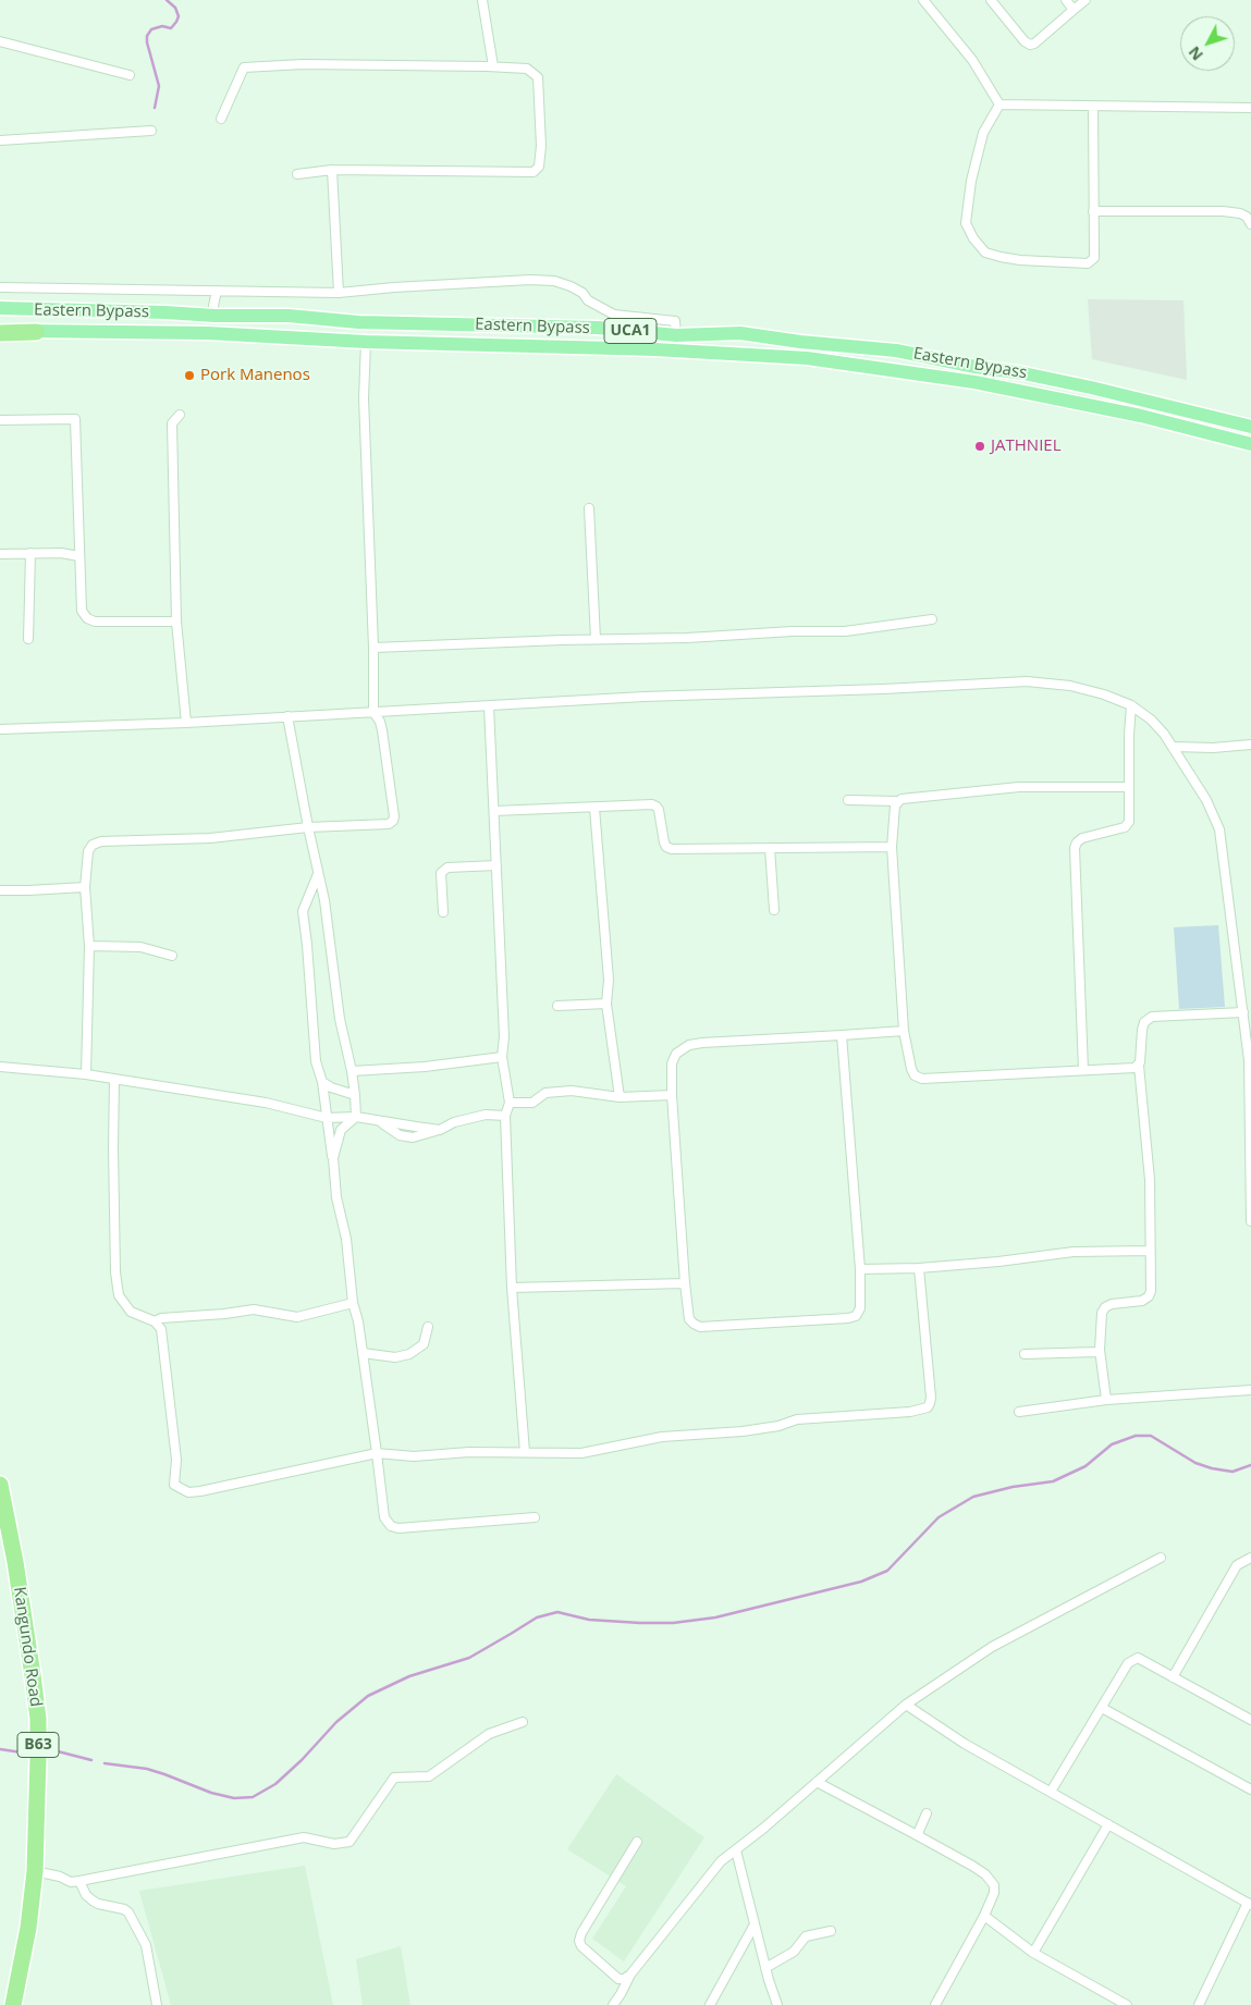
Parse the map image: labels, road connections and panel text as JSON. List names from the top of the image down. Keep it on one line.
{"streets":{"highway":["Kangundo Road","B63"],"main road":["Eastern Bypass","UCA1"]},"places":["Pork Manenos","JATHNIEL"],"north":"bottom left"}
